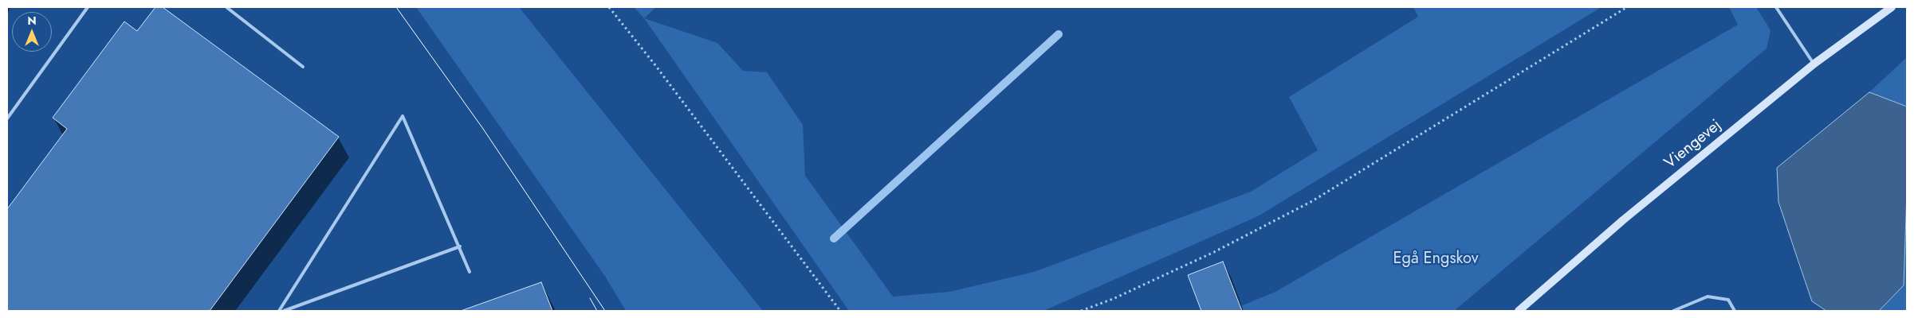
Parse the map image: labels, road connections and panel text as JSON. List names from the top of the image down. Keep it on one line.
{"streets":{"street":["Viengevej"]},"parks":["Egå Engskov"],"north":"top"}
